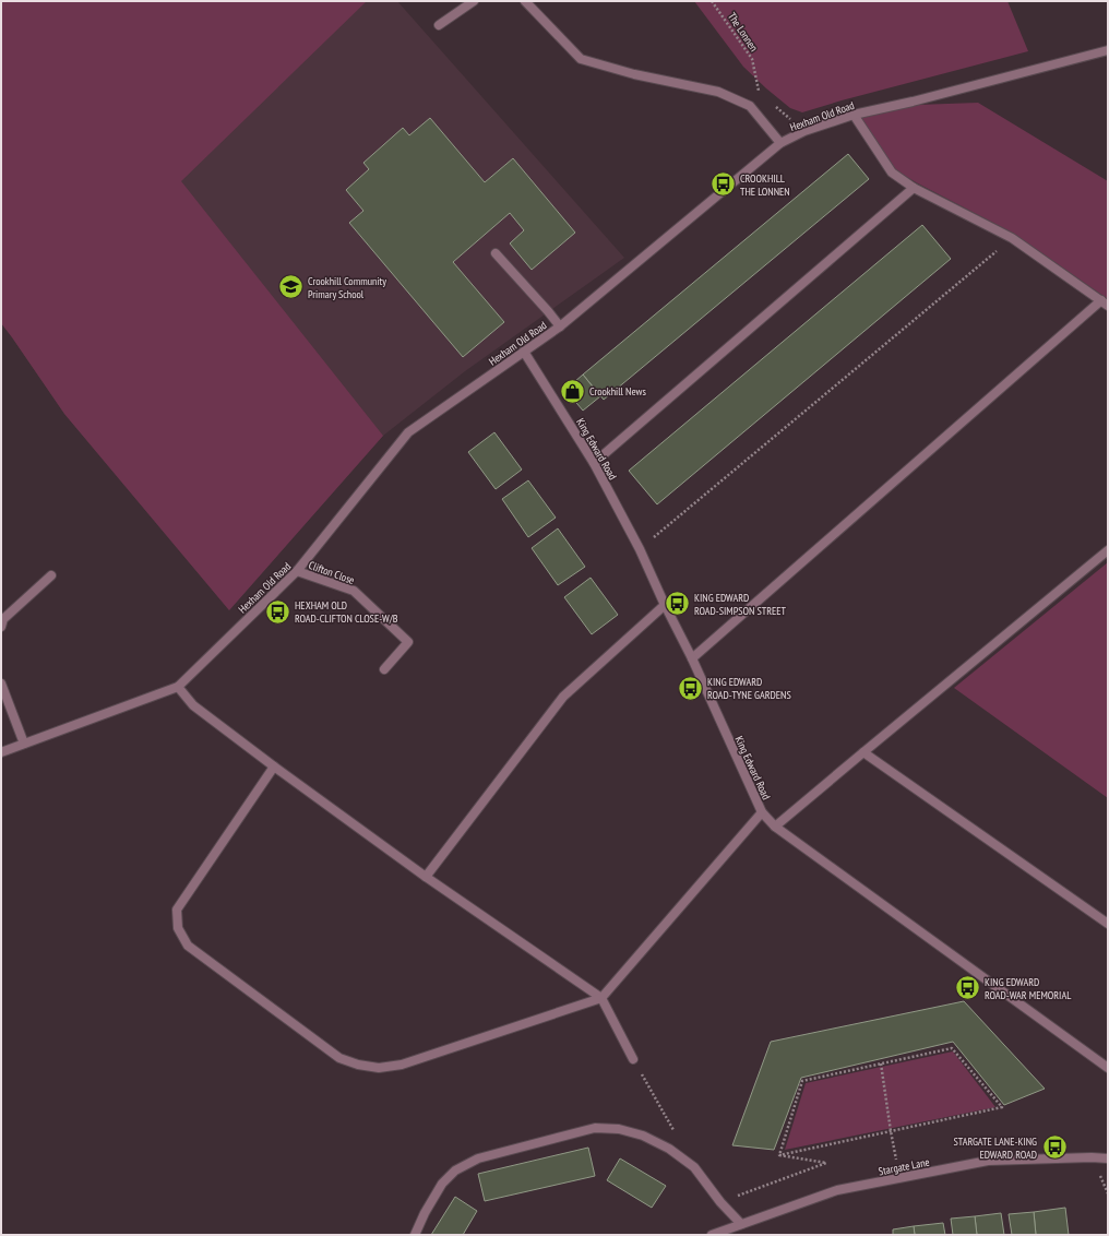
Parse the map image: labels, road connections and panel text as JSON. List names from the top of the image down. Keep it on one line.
{"streets":{"street":["Hexham Old Road","King Edward Road","Clifton Close","Stargate Lane"],"path":["The Lonnen"]},"crossings":[["Hexham Old Road","King Edward Road"],["Hexham Old Road","Clifton Close"]],"places":{"bus stop":["CROOKHILL THE LONNEN","KING EDWARD ROAD-SIMPSON STREET","HEXHAM OLD ROAD-CLIFTON CLOSE-W/B","KING EDWARD ROAD-TYNE GARDENS","KING EDWARD ROAD-WAR MEMORIAL","STARGATE LANE-KING EDWARD ROAD"],"school or university":["Crookhill Community Primary School"],"shop":["Crookhill News"]}}
